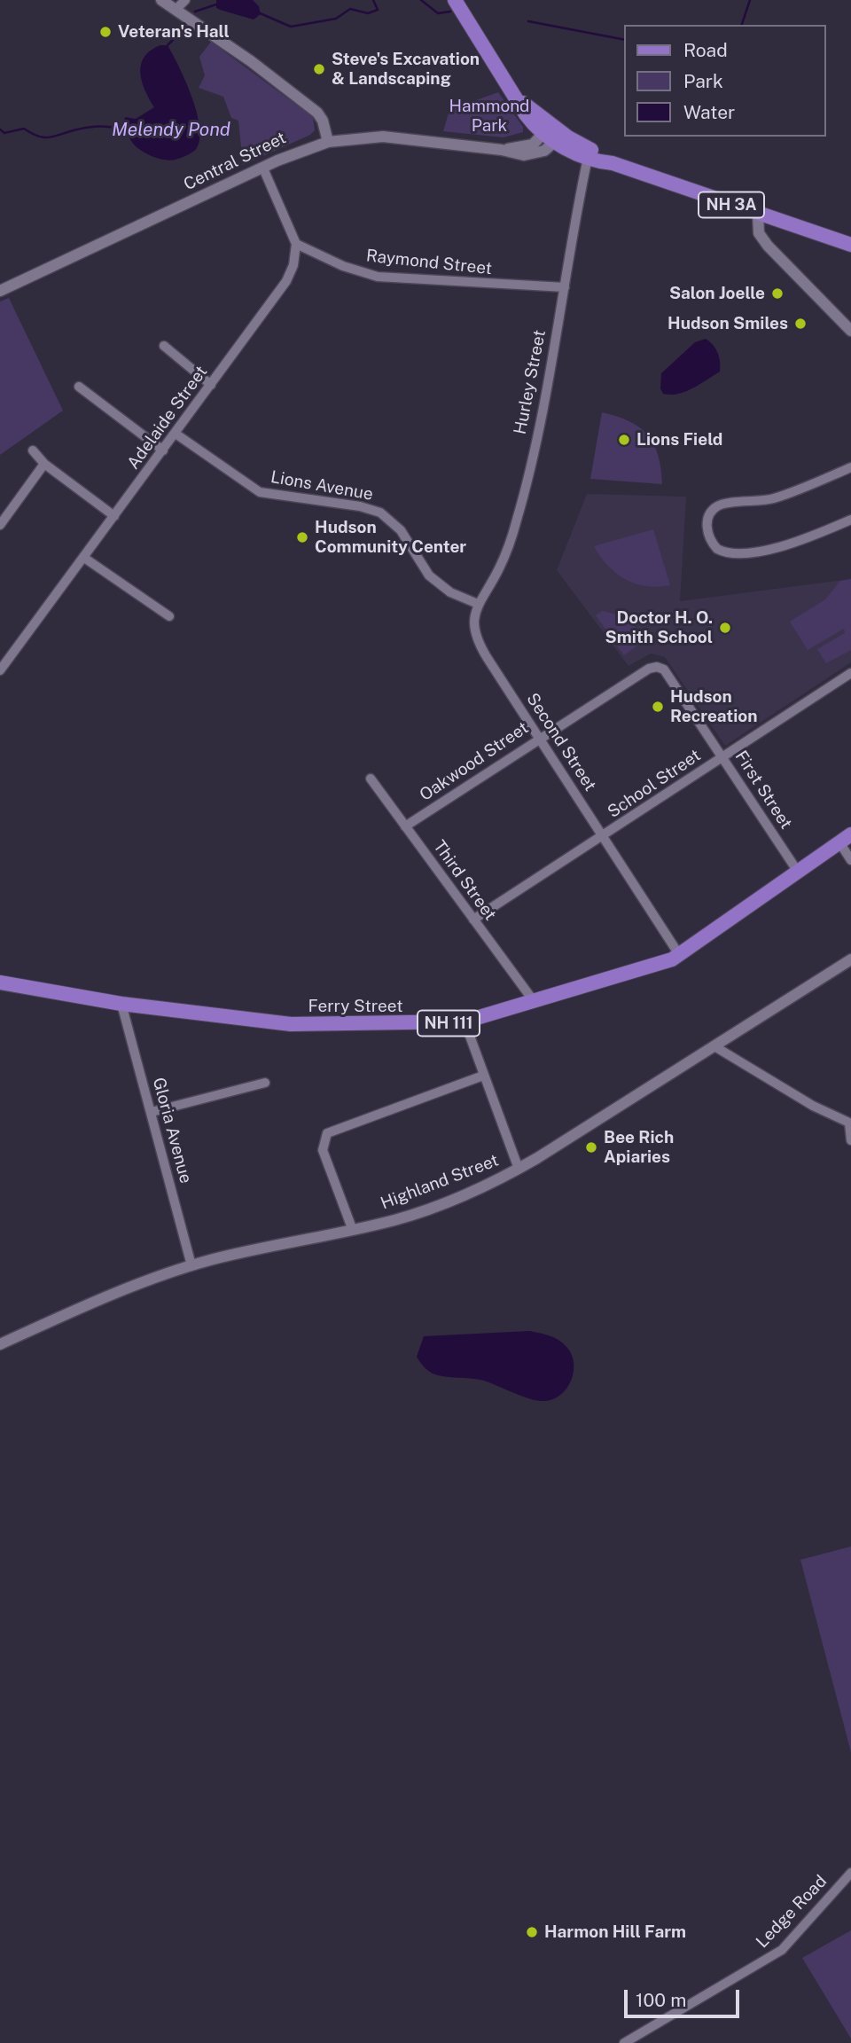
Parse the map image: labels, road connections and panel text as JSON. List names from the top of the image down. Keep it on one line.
{"streets":{"main road":["NH 3A","Ferry Street","NH 111"],"street":["Central Street","Raymond Street","Hurley Street","Adelaide Street","Lions Avenue","Second Street","Oakwood Street","School Street","First Street","Third Street","Gloria Avenue","Highland Street","Ledge Road"]},"crossings":[["Central Street","NH 3A"],["NH 3A","Hurley Street"],["Raymond Street","Hurley Street"],["Raymond Street","Adelaide Street"],["Hurley Street","Lions Avenue"],["Hurley Street","Second Street"],["Adelaide Street","Lions Avenue"],["Lions Avenue","Second Street"],["Second Street","Oakwood Street"],["Second Street","School Street"],["Second Street","Ferry Street"],["Oakwood Street","First Street"],["Oakwood Street","Third Street"],["School Street","First Street"],["School Street","Third Street"],["First Street","Ferry Street"],["Third Street","Ferry Street"],["Ferry Street","Gloria Avenue"],["Gloria Avenue","Highland Street"]],"water":["Melendy Pond"],"parks":["Hammond Park"],"places":["Veteran's Hall","Steve's Excavation & Landscaping","Salon Joelle","Hudson Smiles","Lions Field","Hudson Community Center","Doctor H. O. Smith School","Hudson Recreation","Bee Rich Apiaries","Harmon Hill Farm"],"legend":["Road","Park","Water"],"scale_bar":"100 m"}
